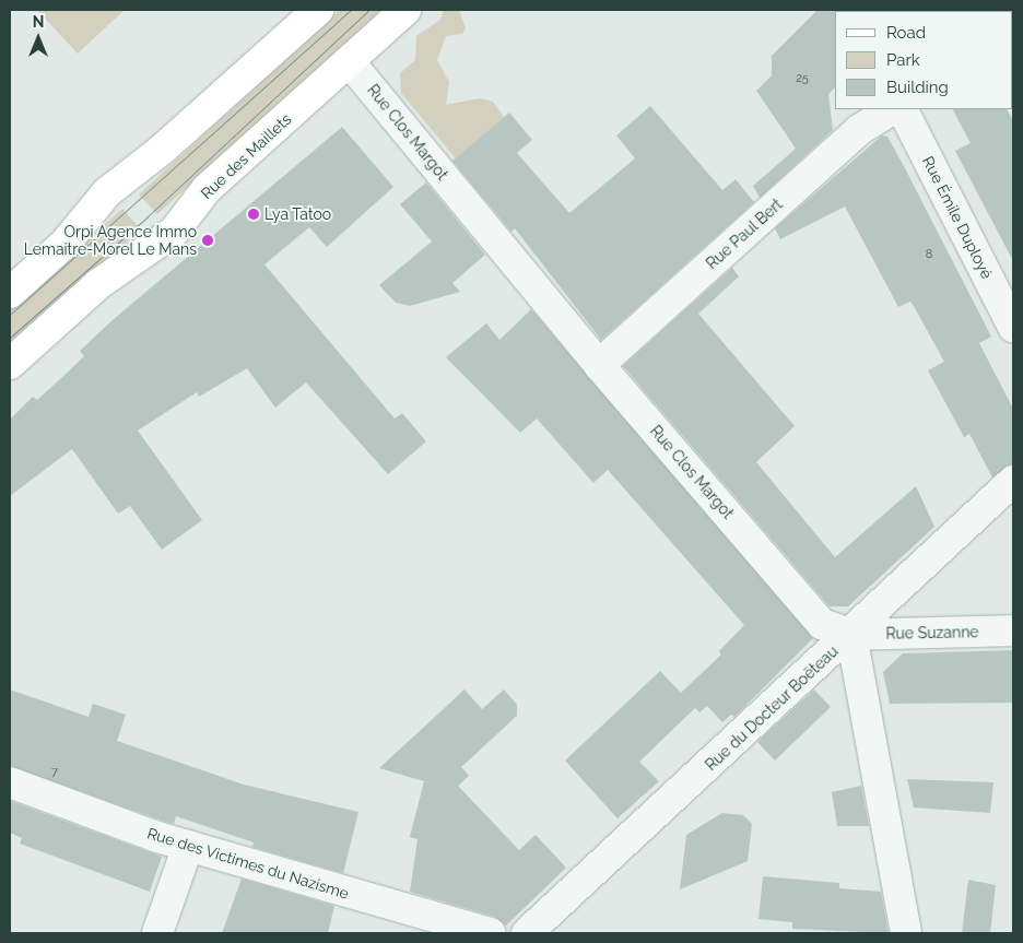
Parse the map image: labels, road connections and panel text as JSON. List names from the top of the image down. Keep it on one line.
{"streets":{"main road":["Rue des Maillets"],"street":["Rue Clos Margot","Rue Émile Duployé","Rue Paul Bert","Rue Suzanne","Rue du Docteur Boëteau","Rue des Victimes du Nazisme"]},"crossings":[["Rue Clos Margot","Rue des Maillets"],["Rue Clos Margot","Rue Paul Bert"],["Rue Clos Margot","Rue Suzanne"],["Rue Clos Margot","Rue du Docteur Boëteau"],["Rue Suzanne","Rue du Docteur Boëteau"]],"places":["Lya Tatoo","Orpi Agence Immo Lemaitre-Morel Le Mans"],"house_numbers":["25","8","7"],"legend":["Road","Park","Building"],"north":"top"}
